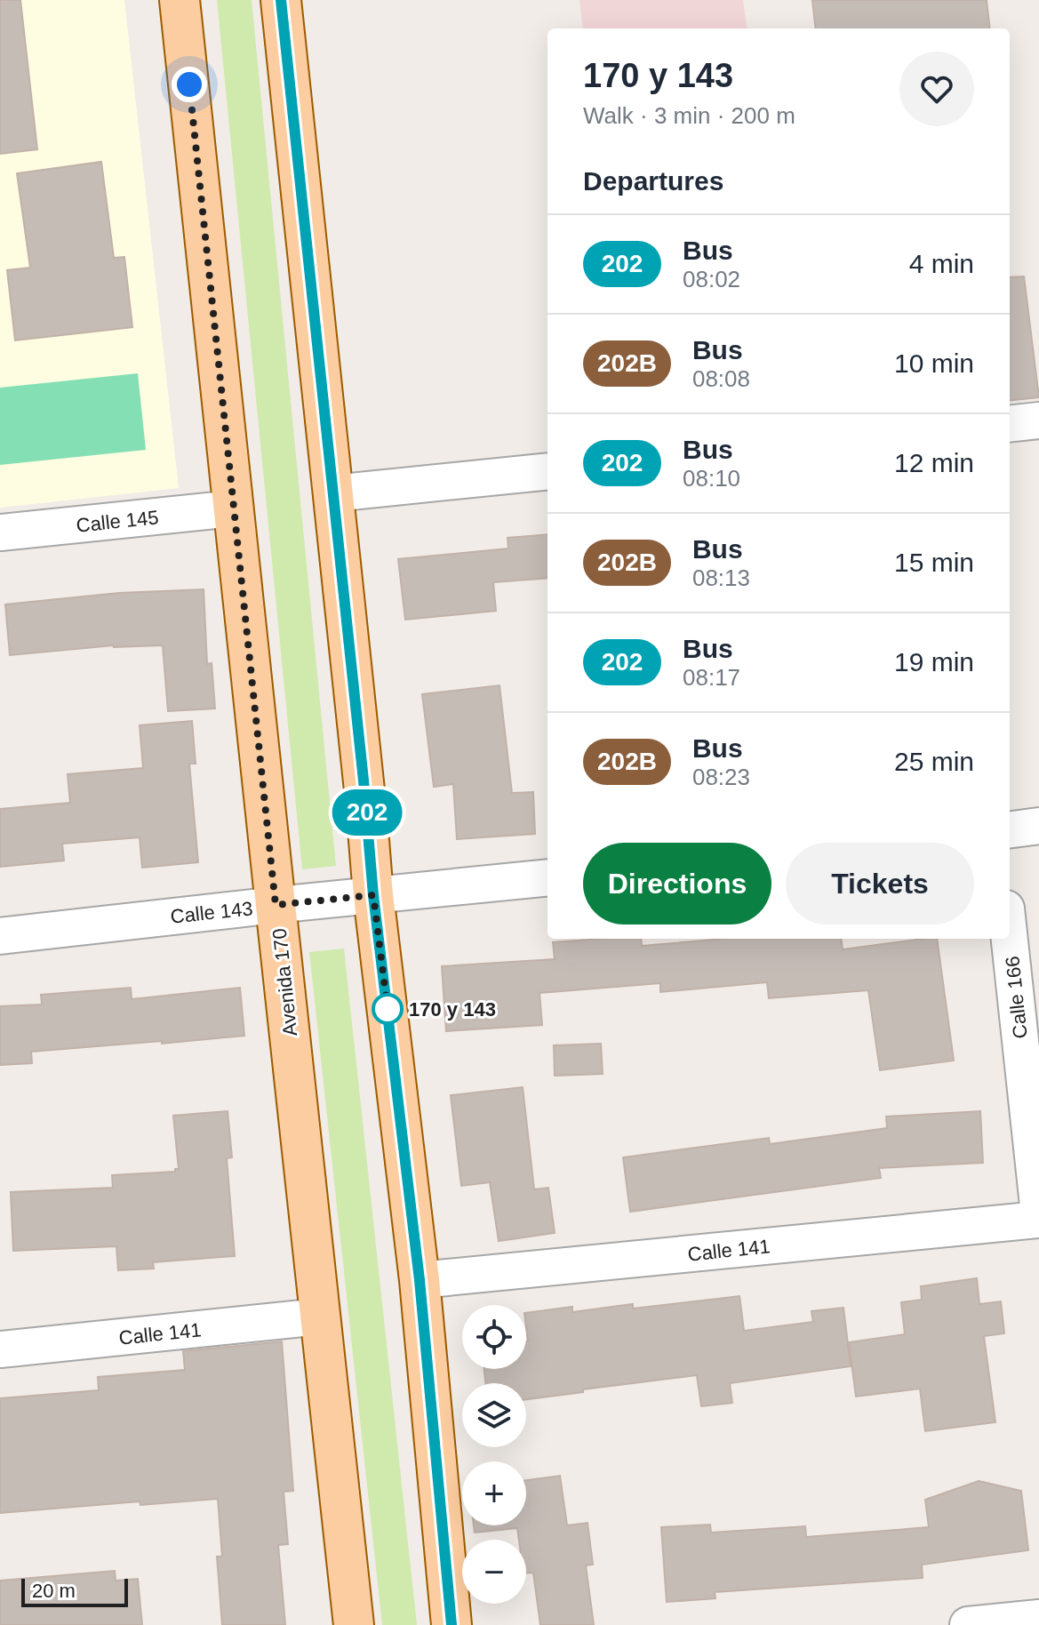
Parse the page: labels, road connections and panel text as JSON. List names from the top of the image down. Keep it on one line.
{"streets":{"main road":["Avenida 170"],"street":["Calle 145","Calle 143","Calle 166","Calle 141"]},"crossings":[["Calle 145","Avenida 170"],["Calle 143","Avenida 170"],["Avenida 170","Calle 141"]],"places":["170 y 143"],"lines":["bus line 202"],"scale_bar":"20 m","page":{"on_map":"202","heading":[["170 y 143","Walk · 3 min · 200 m"],"Departures"],"list":[{"mark":"202","name":"Bus","note":"08:02","value":"4 min"},{"mark":"202B","name":"Bus","note":"08:08","value":"10 min"},{"mark":"202","name":"Bus","note":"08:10","value":"12 min"},{"mark":"202B","name":"Bus","note":"08:13","value":"15 min"},{"mark":"202","name":"Bus","note":"08:17","value":"19 min"},{"mark":"202B","name":"Bus","note":"08:23","value":"25 min"}],"buttons":["Directions","Tickets"],"map_buttons":["+","−"],"scale":"20 m"}}
